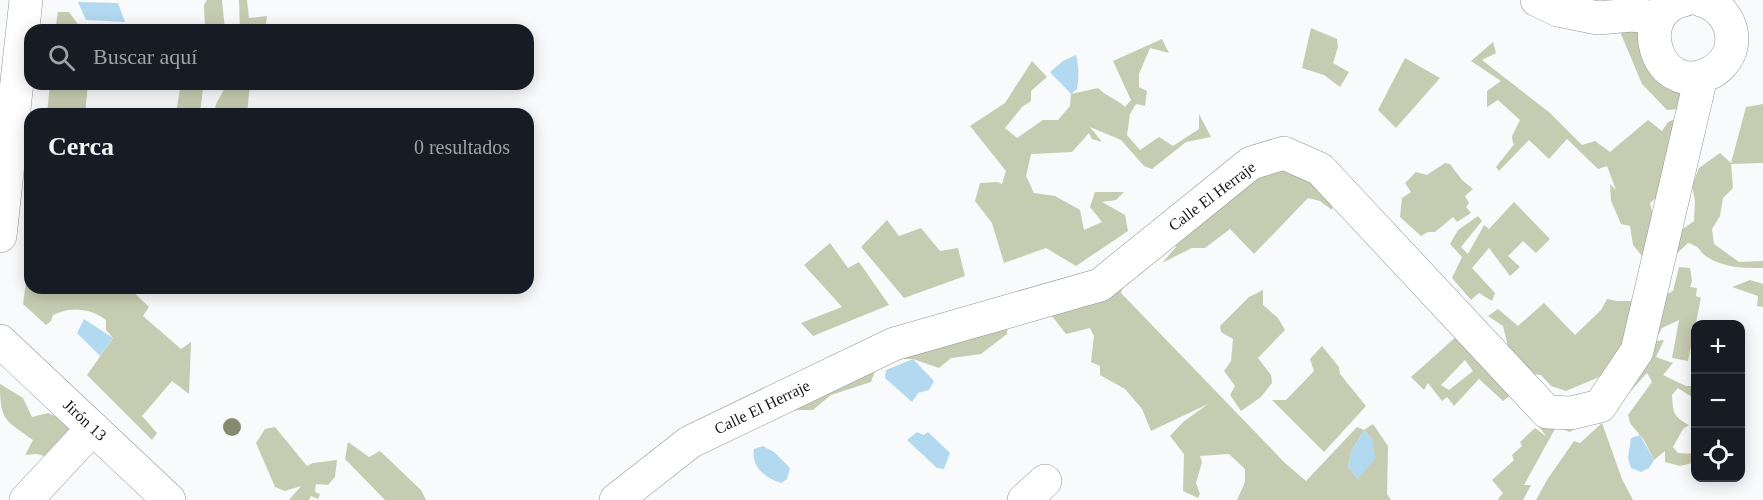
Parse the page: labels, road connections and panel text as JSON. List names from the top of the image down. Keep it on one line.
{"streets":{"street":["Calle El Herraje","Jirón 13"]},"page":{"search":"Buscar aquí","heading":["Cerca","0 resultados"],"map_buttons":["+","−"]}}
